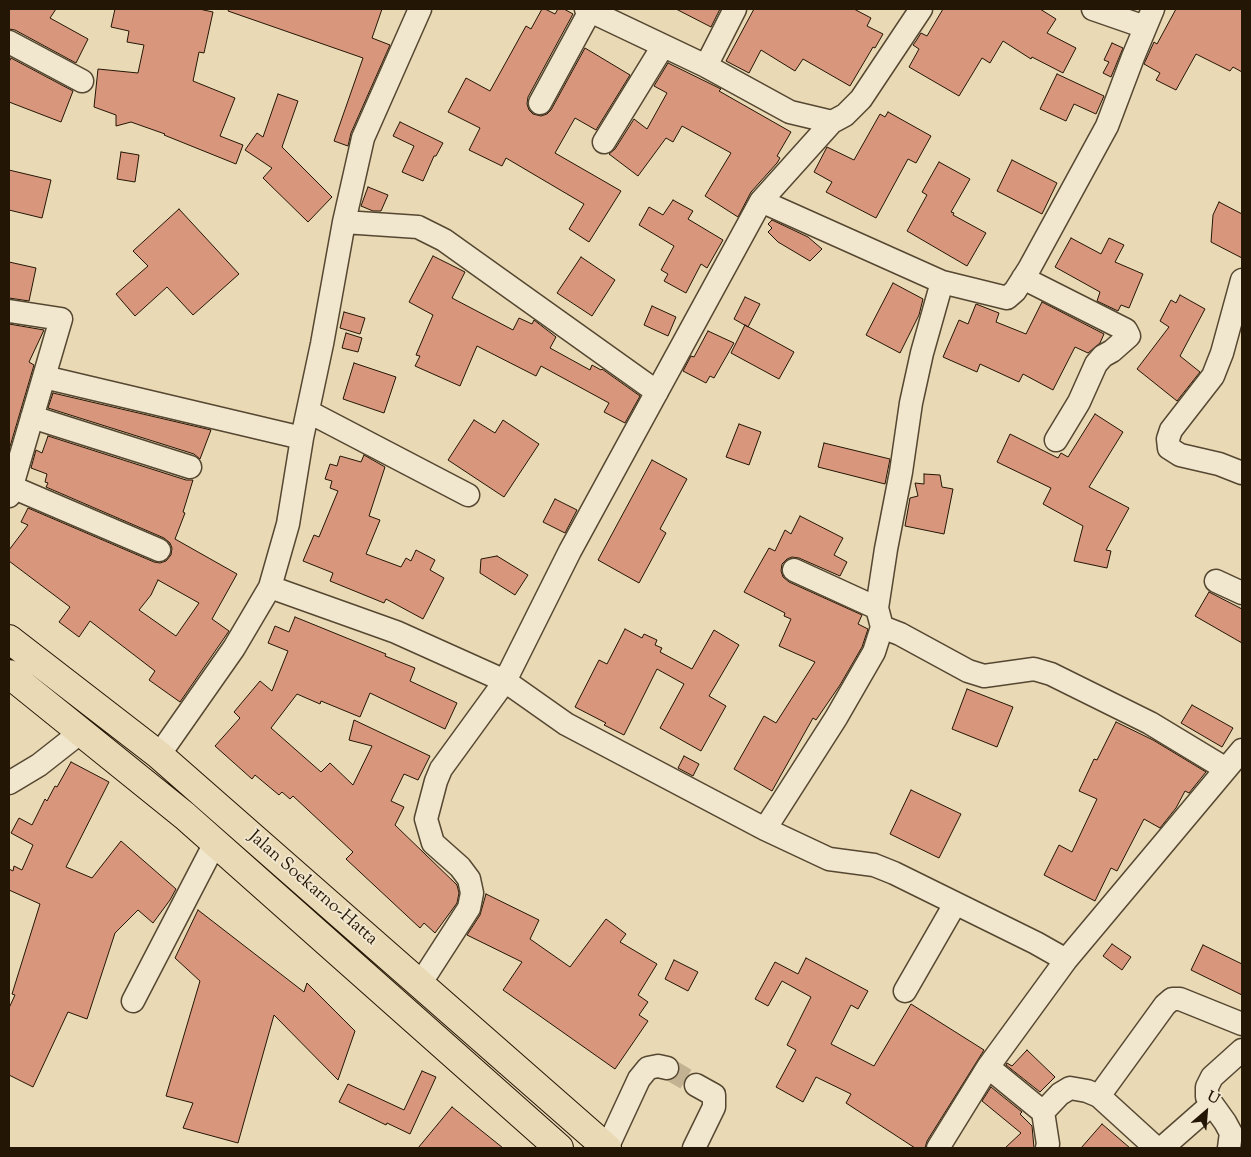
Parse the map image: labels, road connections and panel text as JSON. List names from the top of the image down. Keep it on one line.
{"streets":{"highway":["Jalan Soekarno-Hatta"]},"north":"top right"}
